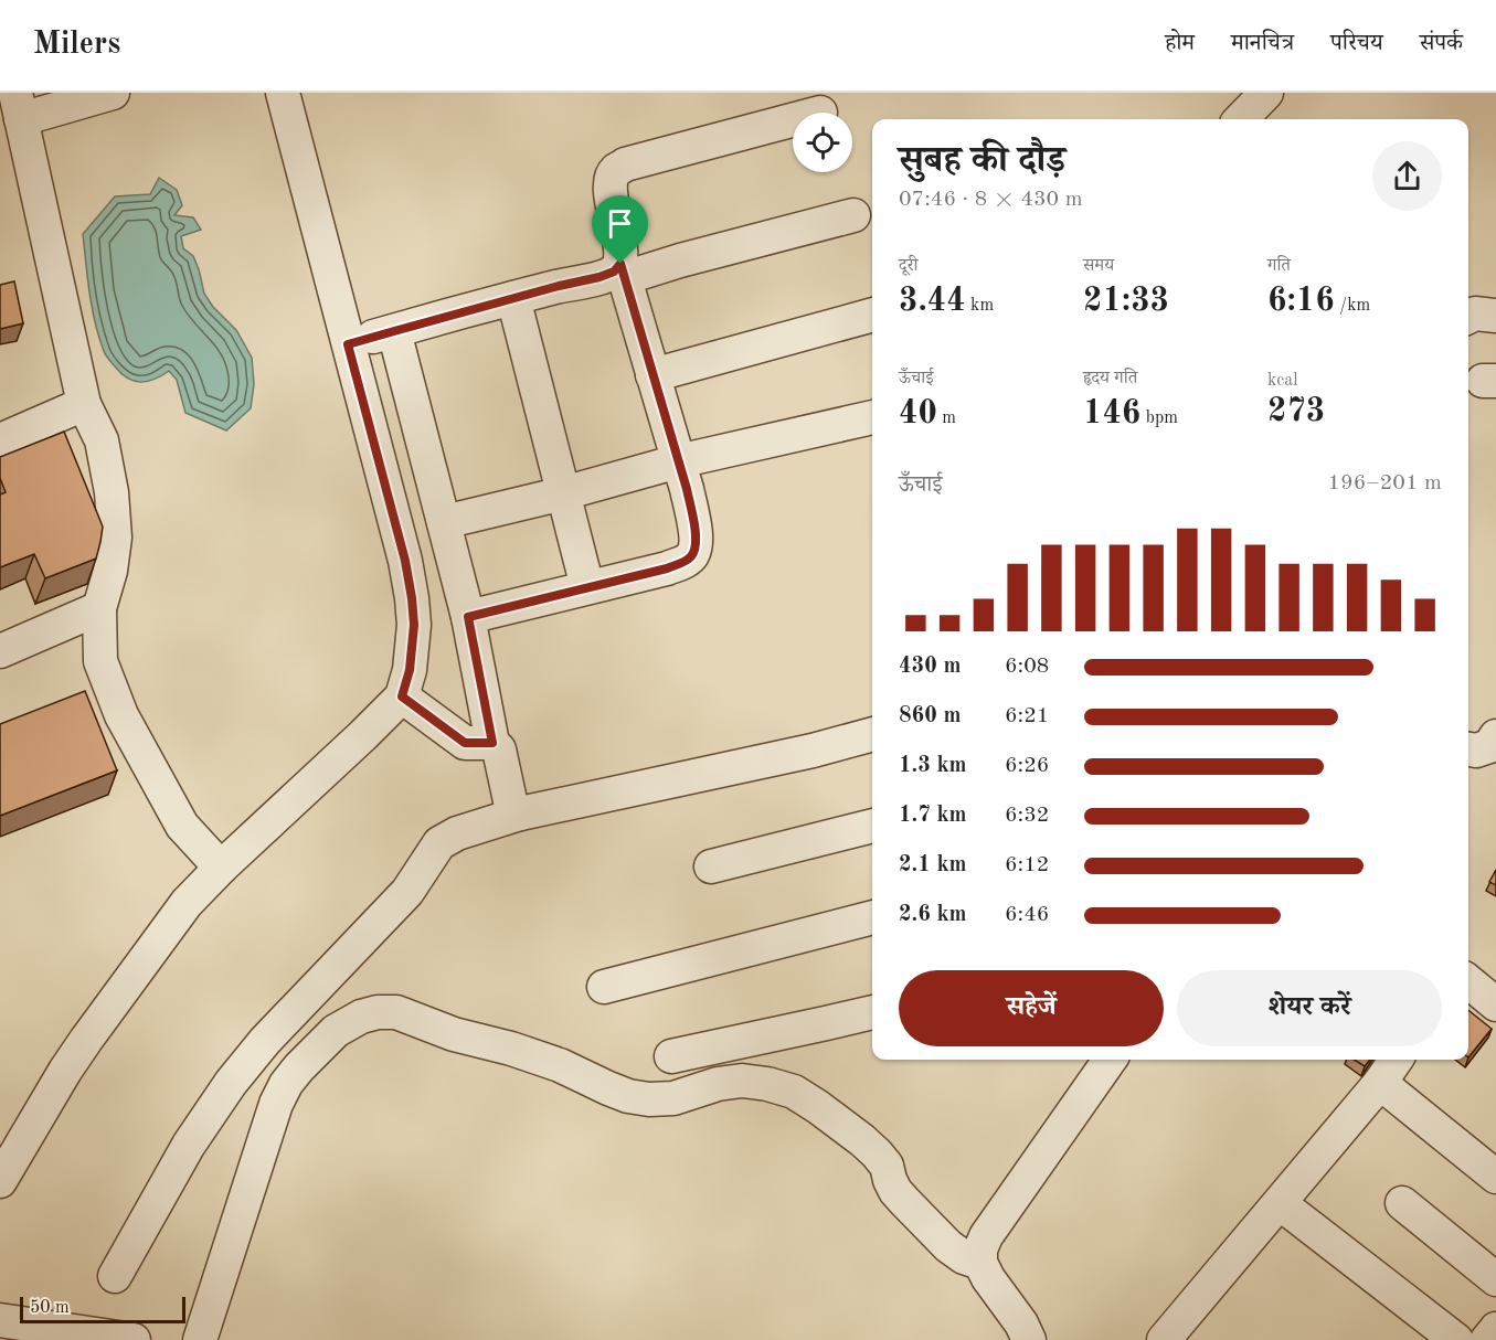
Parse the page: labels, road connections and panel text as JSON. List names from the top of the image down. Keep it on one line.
{"scale_bar":"50 m","page":{"header":"Milers","nav":["होम","मानचित्र","परिचय","संपर्क"],"heading":["सुबह की दौड़","07:46 · 8 × 430 m"],"stats":[["दूरी","3.44 km"],["समय","21:33"],["गति","6:16 /km"],["ऊँचाई","40 m"],["हृदय गति","146 bpm"],["kcal","273"]],"chart":["ऊँचाई","196–201 m"],"list":[{"name":"430 m","note":"6:08"},{"name":"860 m","note":"6:21"},{"name":"1.3 km","note":"6:26"},{"name":"1.7 km","note":"6:32"},{"name":"2.1 km","note":"6:12"},{"name":"2.6 km","note":"6:46"}],"buttons":["सहेजें","शेयर करें"],"scale":"50 m"}}
